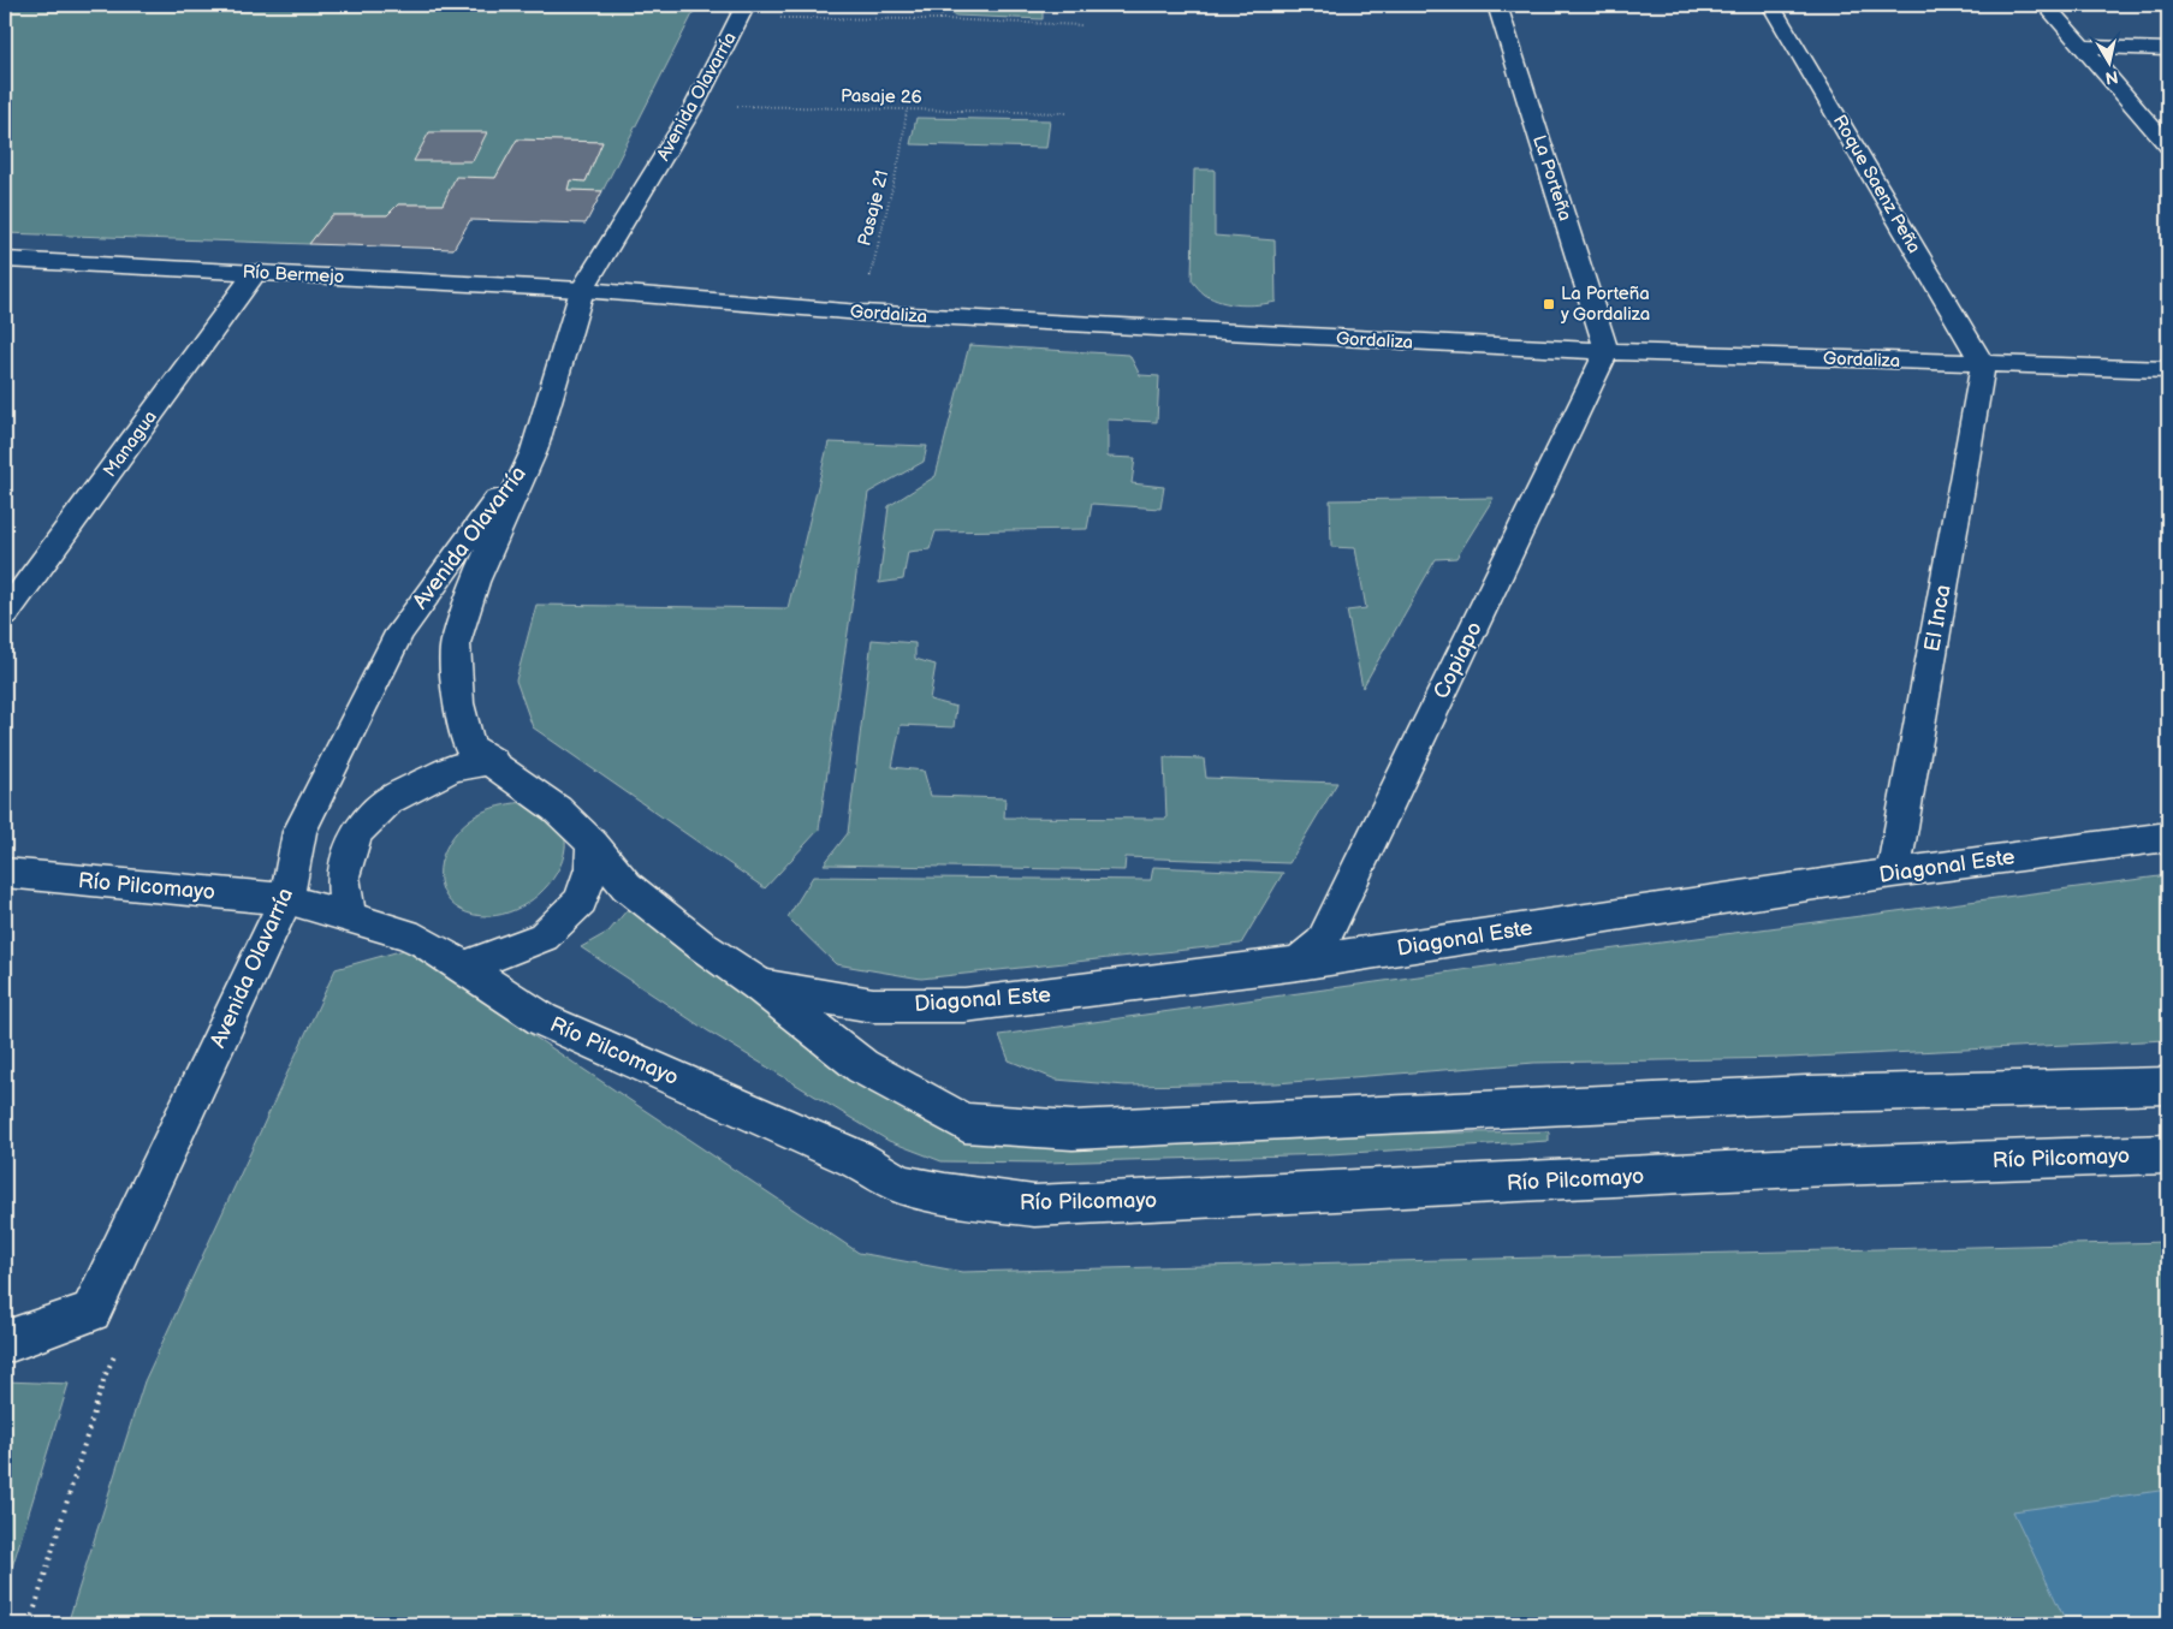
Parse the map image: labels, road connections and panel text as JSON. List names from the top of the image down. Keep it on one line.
{"streets":{"street":["Avenida Olavarría","La Porteña","Roque Saenz Peña","Río Bermejo","Gordaliza","Managua","El Inca","Copiapo","Diagonal Este","Río Pilcomayo"],"path":["Pasaje 26","Pasaje 21"]},"crossings":[["Avenida Olavarría","Pasaje 26"],["Avenida Olavarría","Río Bermejo"],["Avenida Olavarría","Gordaliza"],["Avenida Olavarría","Río Pilcomayo"],["Pasaje 26","Pasaje 21"],["La Porteña","Gordaliza"],["La Porteña","Copiapo"],["Roque Saenz Peña","Gordaliza"],["Roque Saenz Peña","El Inca"],["Pasaje 21","Gordaliza"],["Río Bermejo","Gordaliza"],["Río Bermejo","Managua"],["Gordaliza","El Inca"],["Gordaliza","Copiapo"],["El Inca","Diagonal Este"],["Copiapo","Diagonal Este"]],"places":{"transit":["La Porteña y Gordaliza"]},"north":"bottom"}
